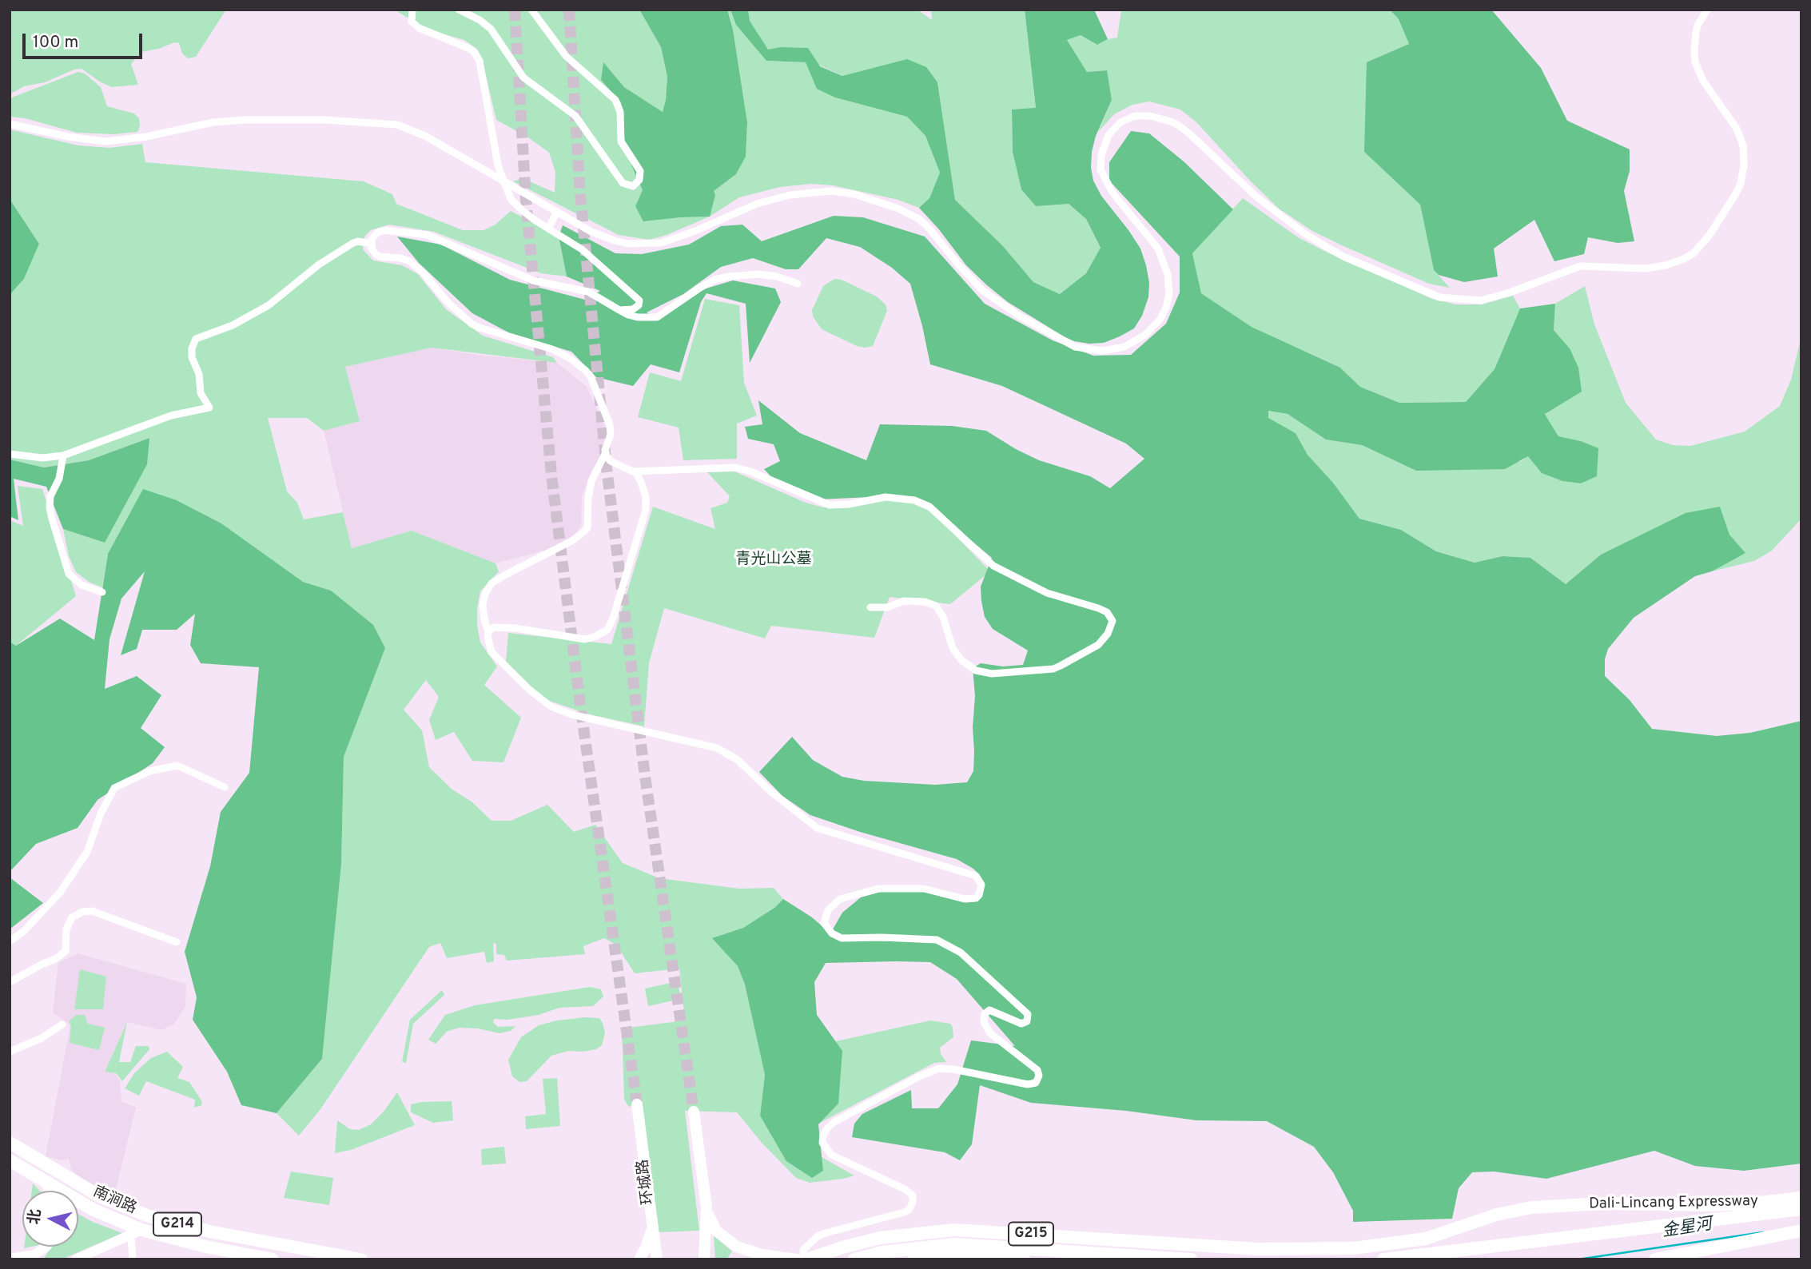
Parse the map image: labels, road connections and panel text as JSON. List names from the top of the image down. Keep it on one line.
{"streets":{"highway":["南涧路","Dali-Lincang Expressway","G214","G215"],"main road":["环城路"]},"crossings":[["Dali-Lincang Expressway","G215"]],"water":["金星河"],"parks":["青光山公墓"],"scale_bar":"100 m","north":"left"}
